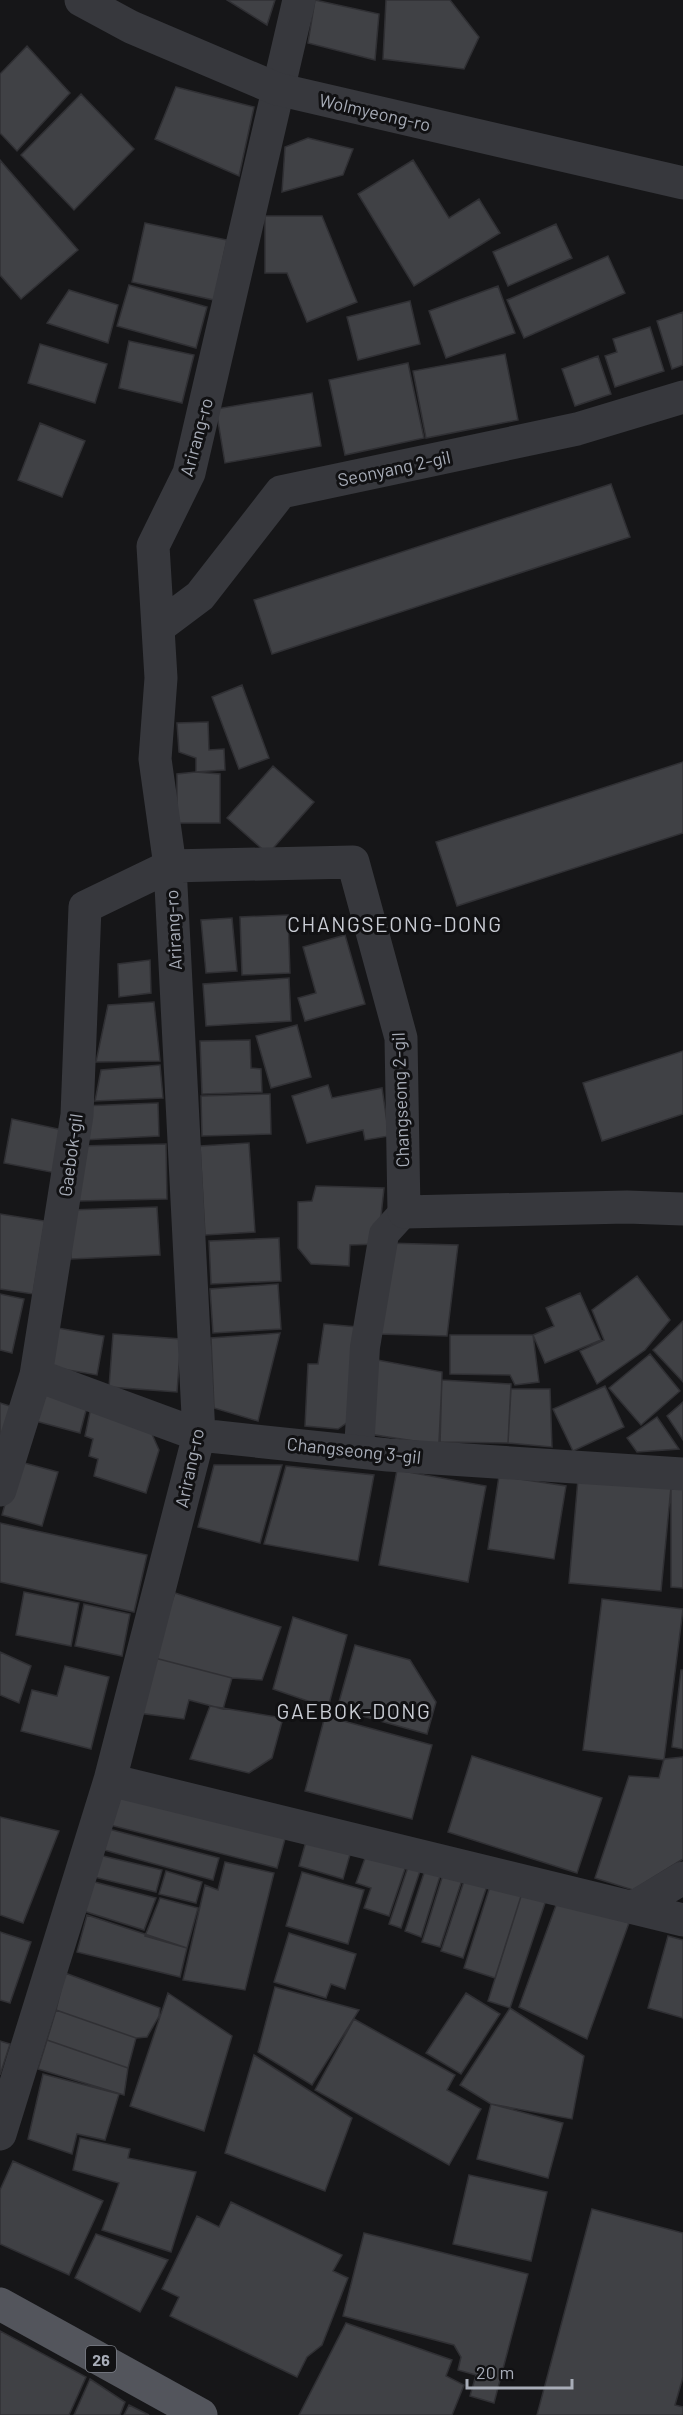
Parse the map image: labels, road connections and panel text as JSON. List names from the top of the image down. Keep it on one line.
{"streets":{"main road":["26"],"street":["Wolmyeong-ro","Arirang-ro","Seonyang 2-gil","Changseong 2-gil","Gaebok-gil","Changseong 3-gil"]},"crossings":[["Wolmyeong-ro","Arirang-ro"],["Arirang-ro","Seonyang 2-gil"],["Arirang-ro","Changseong 2-gil"],["Arirang-ro","Gaebok-gil"],["Arirang-ro","Changseong 3-gil"],["Changseong 2-gil","Gaebok-gil"],["Gaebok-gil","Changseong 3-gil"]],"districts":["CHANGSEONG-DONG","GAEBOK-DONG"],"scale_bar":"20 m"}
